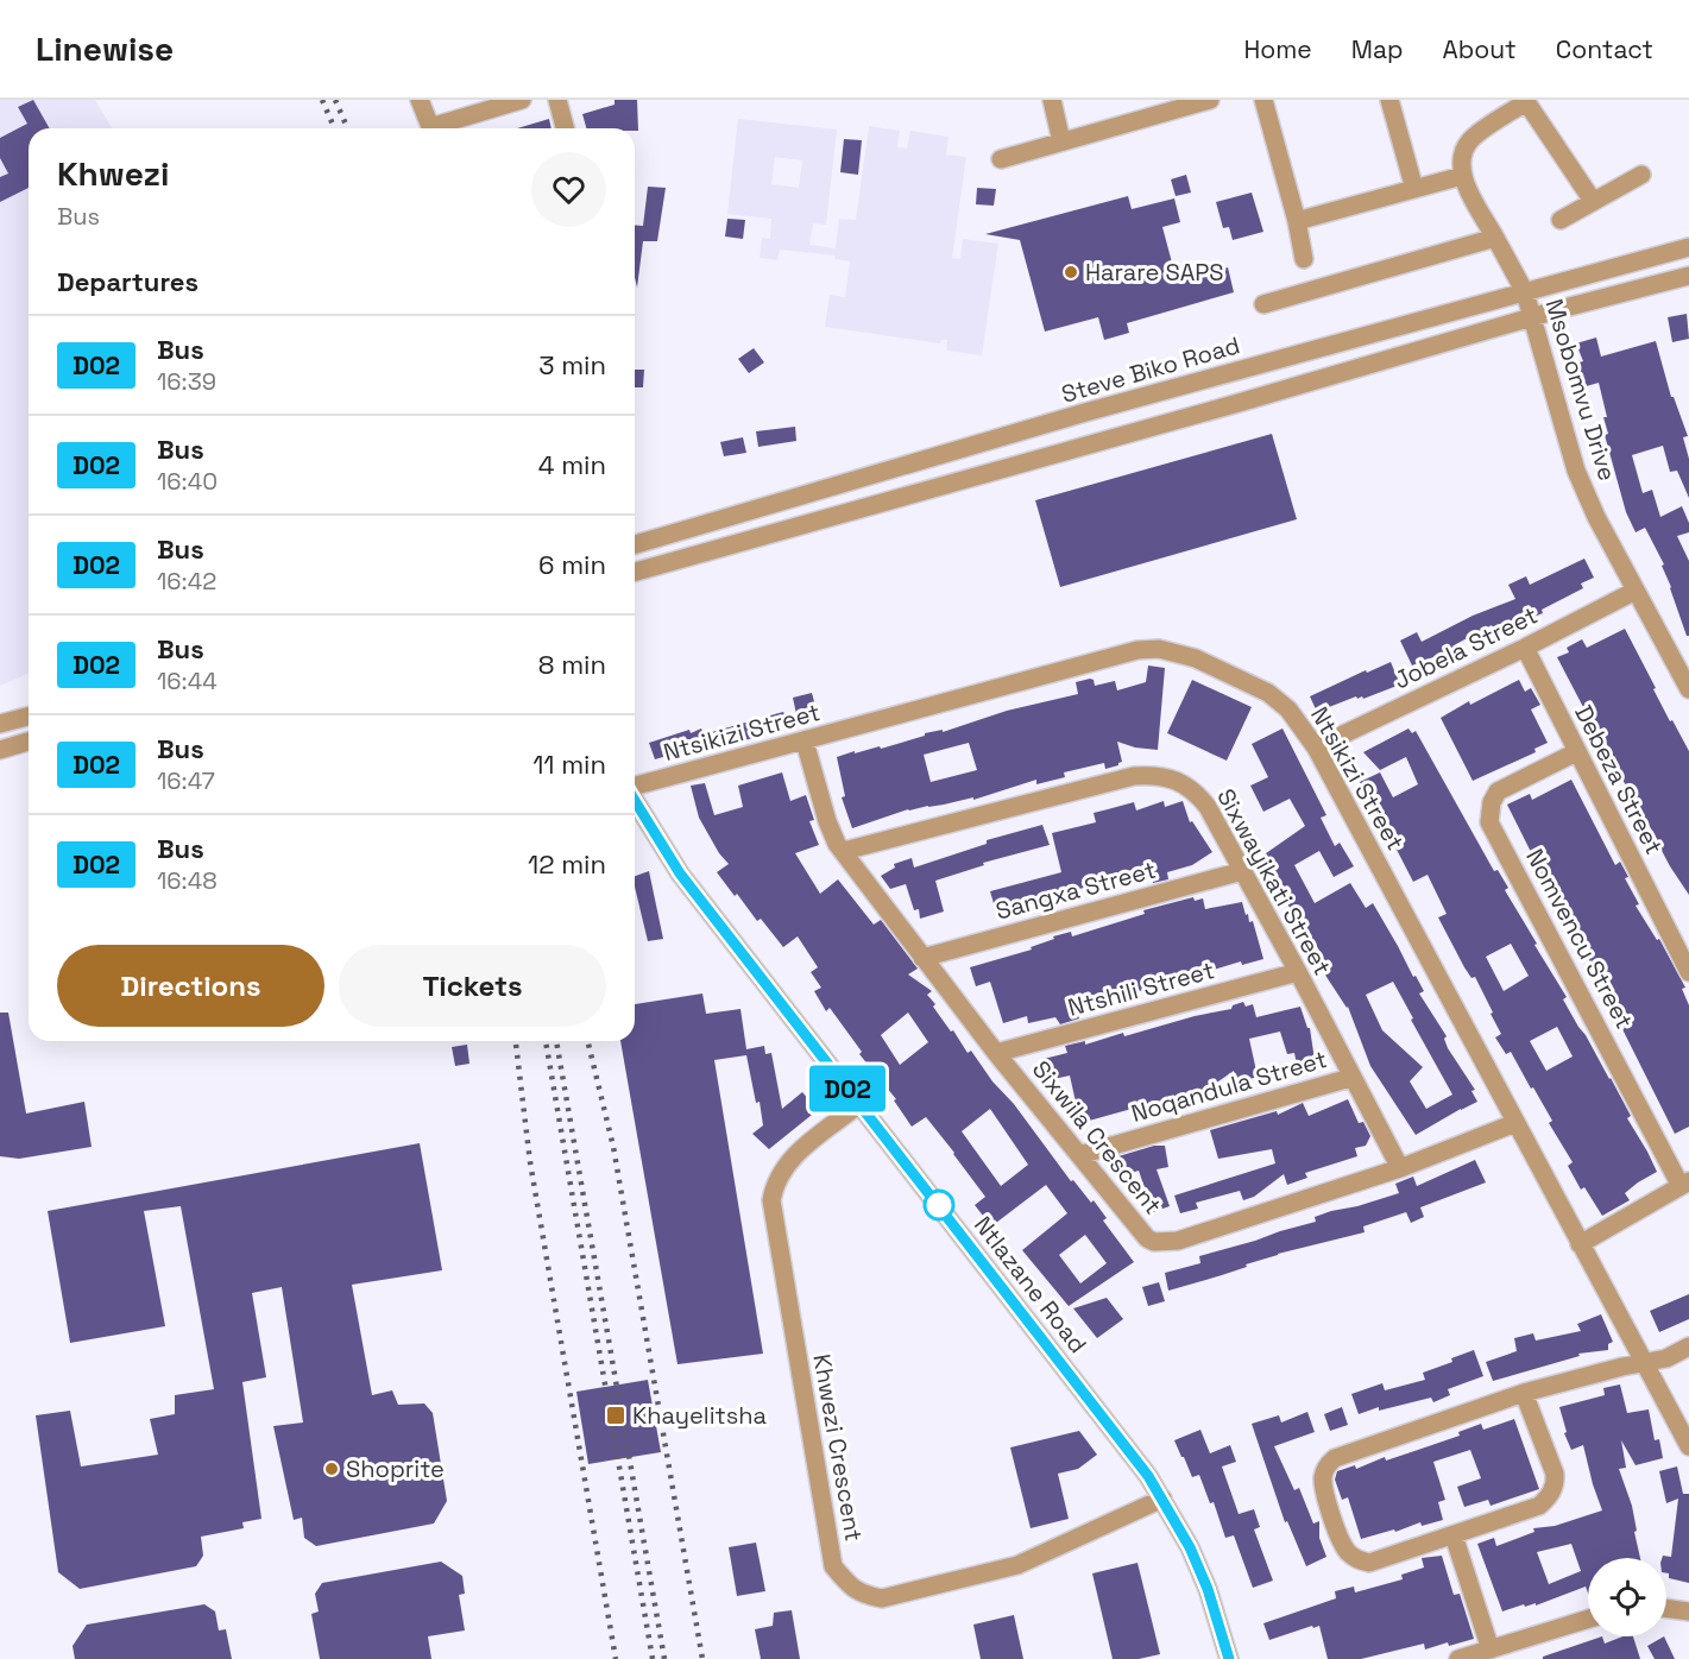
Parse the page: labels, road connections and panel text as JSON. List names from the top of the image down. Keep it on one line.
{"streets":{"street":["Steve Biko Road","Msobomvu Drive","Jobela Street","Ntsikizi Street","Debeza Street","Sixwayikati Street","Sangxa Street","Nomvencu Street","Ntshili Street","Noqandula Street","Sixwila Crescent","Ntlazane Road","Khwezi Crescent"]},"crossings":[["Steve Biko Road","Msobomvu Drive"],["Msobomvu Drive","Jobela Street"],["Jobela Street","Ntsikizi Street"],["Jobela Street","Debeza Street"],["Ntsikizi Street","Sixwila Crescent"],["Debeza Street","Nomvencu Street"],["Sixwayikati Street","Sangxa Street"],["Sixwayikati Street","Ntshili Street"],["Sixwayikati Street","Noqandula Street"],["Sixwayikati Street","Sixwila Crescent"],["Sangxa Street","Sixwila Crescent"],["Ntshili Street","Sixwila Crescent"],["Noqandula Street","Sixwila Crescent"],["Ntlazane Road","Khwezi Crescent"]],"places":{"other":["Harare SAPS","Shoprite"],"transit":["Khayelitsha"]},"lines":["bus line D02"],"page":{"header":"Linewise","nav":["Home","Map","About","Contact"],"on_map":"D02","heading":[["Khwezi","Bus"],"Departures"],"list":[{"mark":"D02","name":"Bus","note":"16:39","value":"3 min"},{"mark":"D02","name":"Bus","note":"16:40","value":"4 min"},{"mark":"D02","name":"Bus","note":"16:42","value":"6 min"},{"mark":"D02","name":"Bus","note":"16:44","value":"8 min"},{"mark":"D02","name":"Bus","note":"16:47","value":"11 min"},{"mark":"D02","name":"Bus","note":"16:48","value":"12 min"}],"buttons":["Directions","Tickets"]}}
